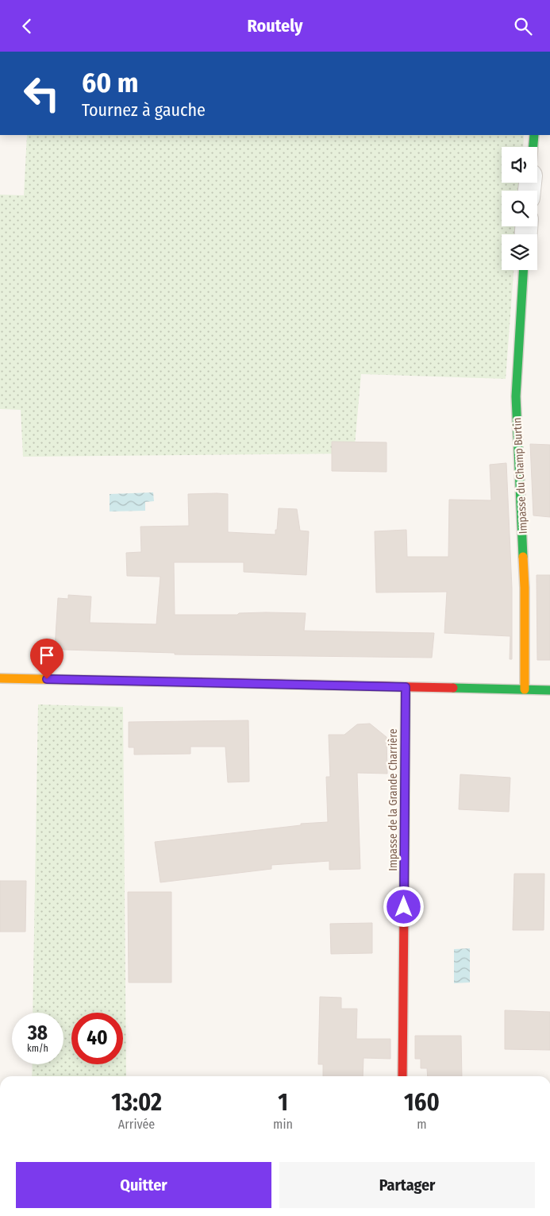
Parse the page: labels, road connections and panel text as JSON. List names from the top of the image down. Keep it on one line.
{"streets":{"street":["Impasse du Champ Burtin","Impasse de la Grande Charrière"]},"page":{"header":"Routely","turn":["60 m","Tournez à gauche"],"speed":"38 km/h","limit":"40","eta":["13:02","Arrivée","1","min","160","m"],"buttons":["Quitter","Partager"]}}
